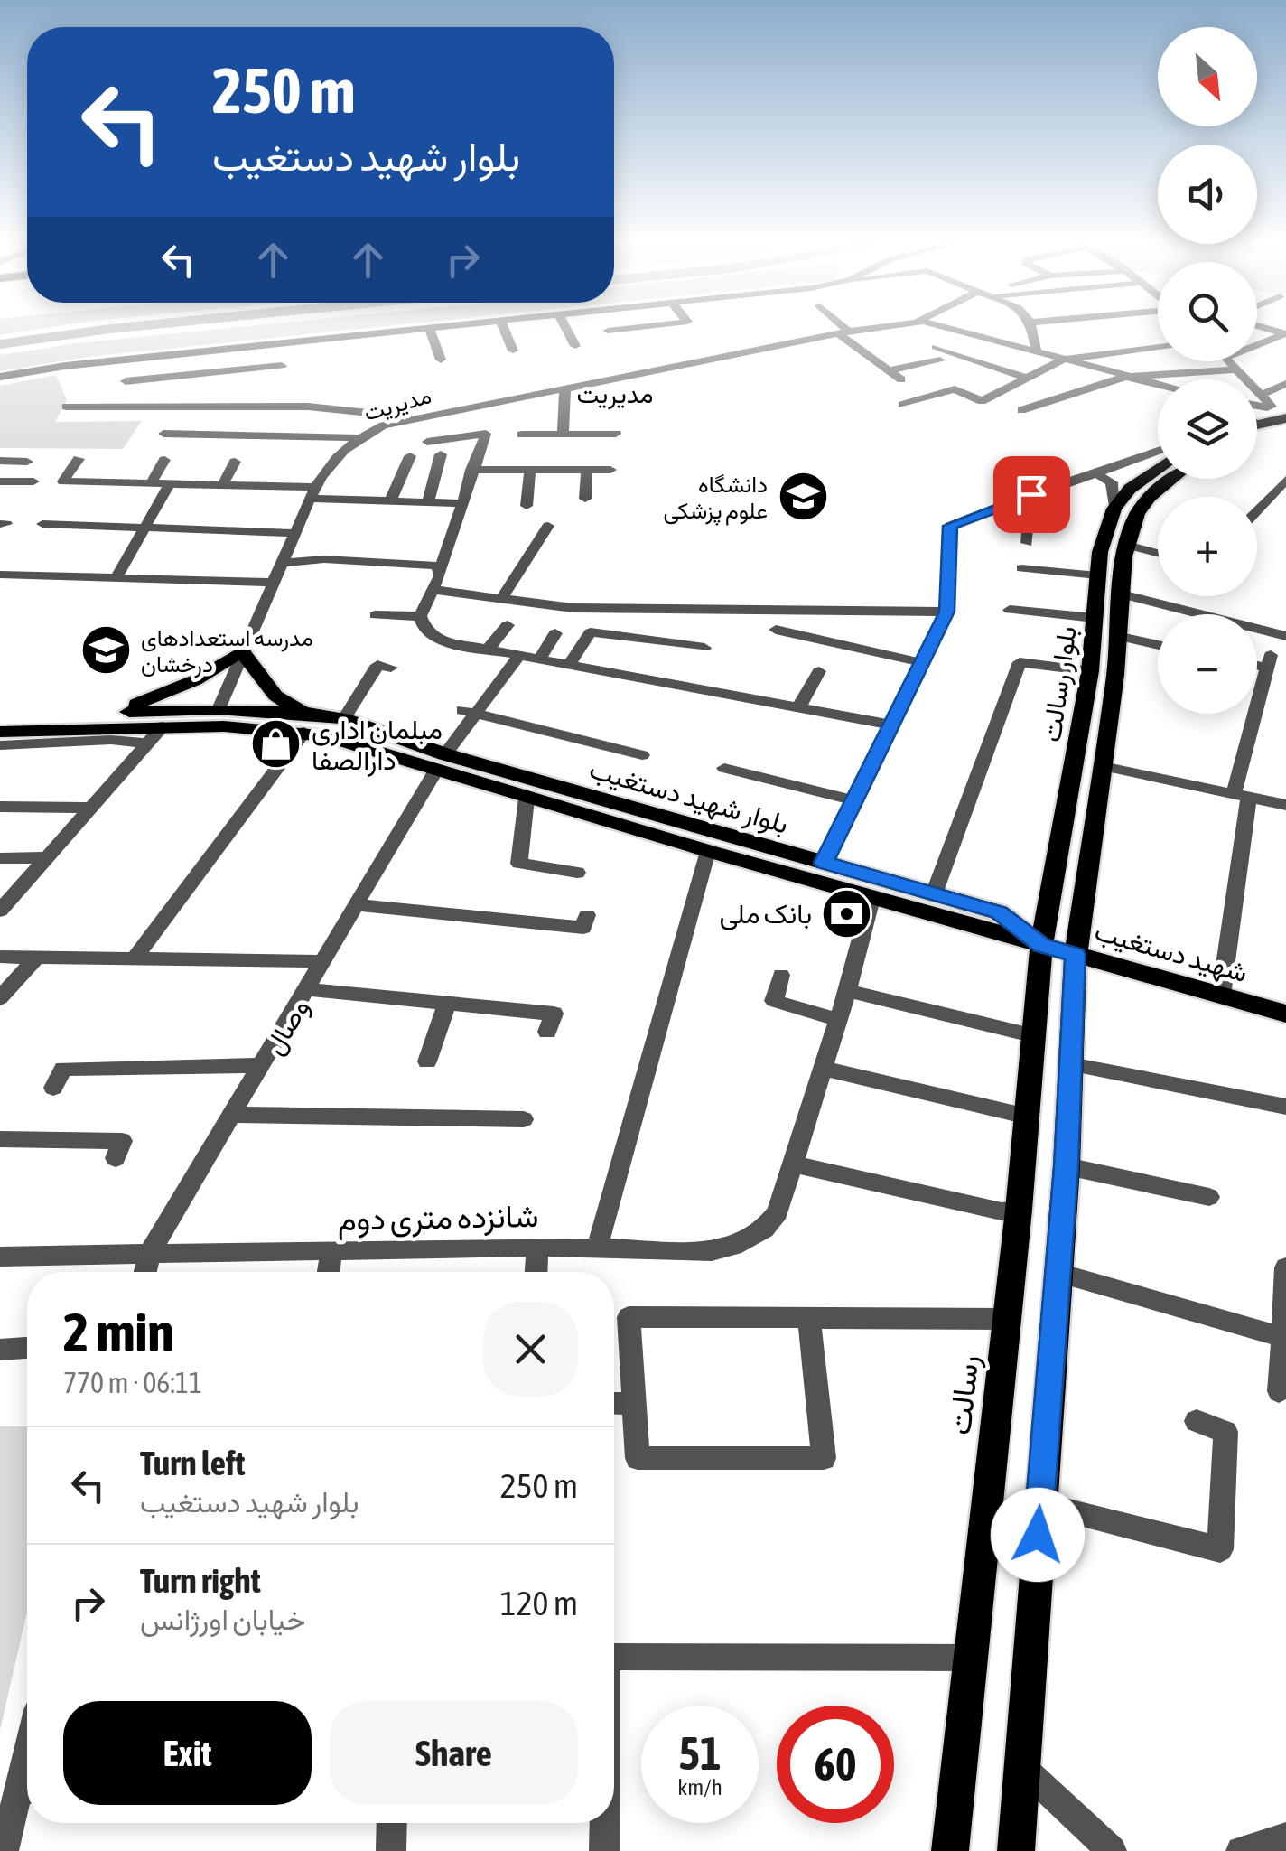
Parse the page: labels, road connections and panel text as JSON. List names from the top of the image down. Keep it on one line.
{"streets":{"main road":["بلوار رسالت","بلوار شهید دستغیب","شهید دستغیب","رسالت"],"street":["مدیریت","وصال","شانزده متری دوم"]},"crossings":[["مدیریت","بلوار شهید دستغیب"],["بلوار رسالت","بلوار شهید دستغیب"],["بلوار رسالت","شهید دستغیب"],["بلوار رسالت","رسالت"],["بلوار شهید دستغیب","شهید دستغیب"],["بلوار شهید دستغیب","وصال"],["بلوار شهید دستغیب","رسالت"],["شهید دستغیب","رسالت"],["وصال","شانزده متری دوم"]],"districts":["مدیریت"],"places":{"school or university":["دانشگاه علوم پزشکی","مدرسه استعدادهای درخشان"],"shop":["مبلمان اداری دارالصفا"],"bank":["بانک ملی"]},"north":"bottom right","page":{"map_buttons":["+","−"],"turn":["250 m","بلوار شهید دستغیب"],"heading":["2 min","770 m · 06:11"],"list":[{"name":"Turn left","note":"بلوار شهید دستغیب","value":"250 m"},{"name":"Turn right","note":"خیابان اورژانس","value":"120 m"}],"buttons":["Exit","Share"],"speed":"51 km/h","limit":"60"}}
